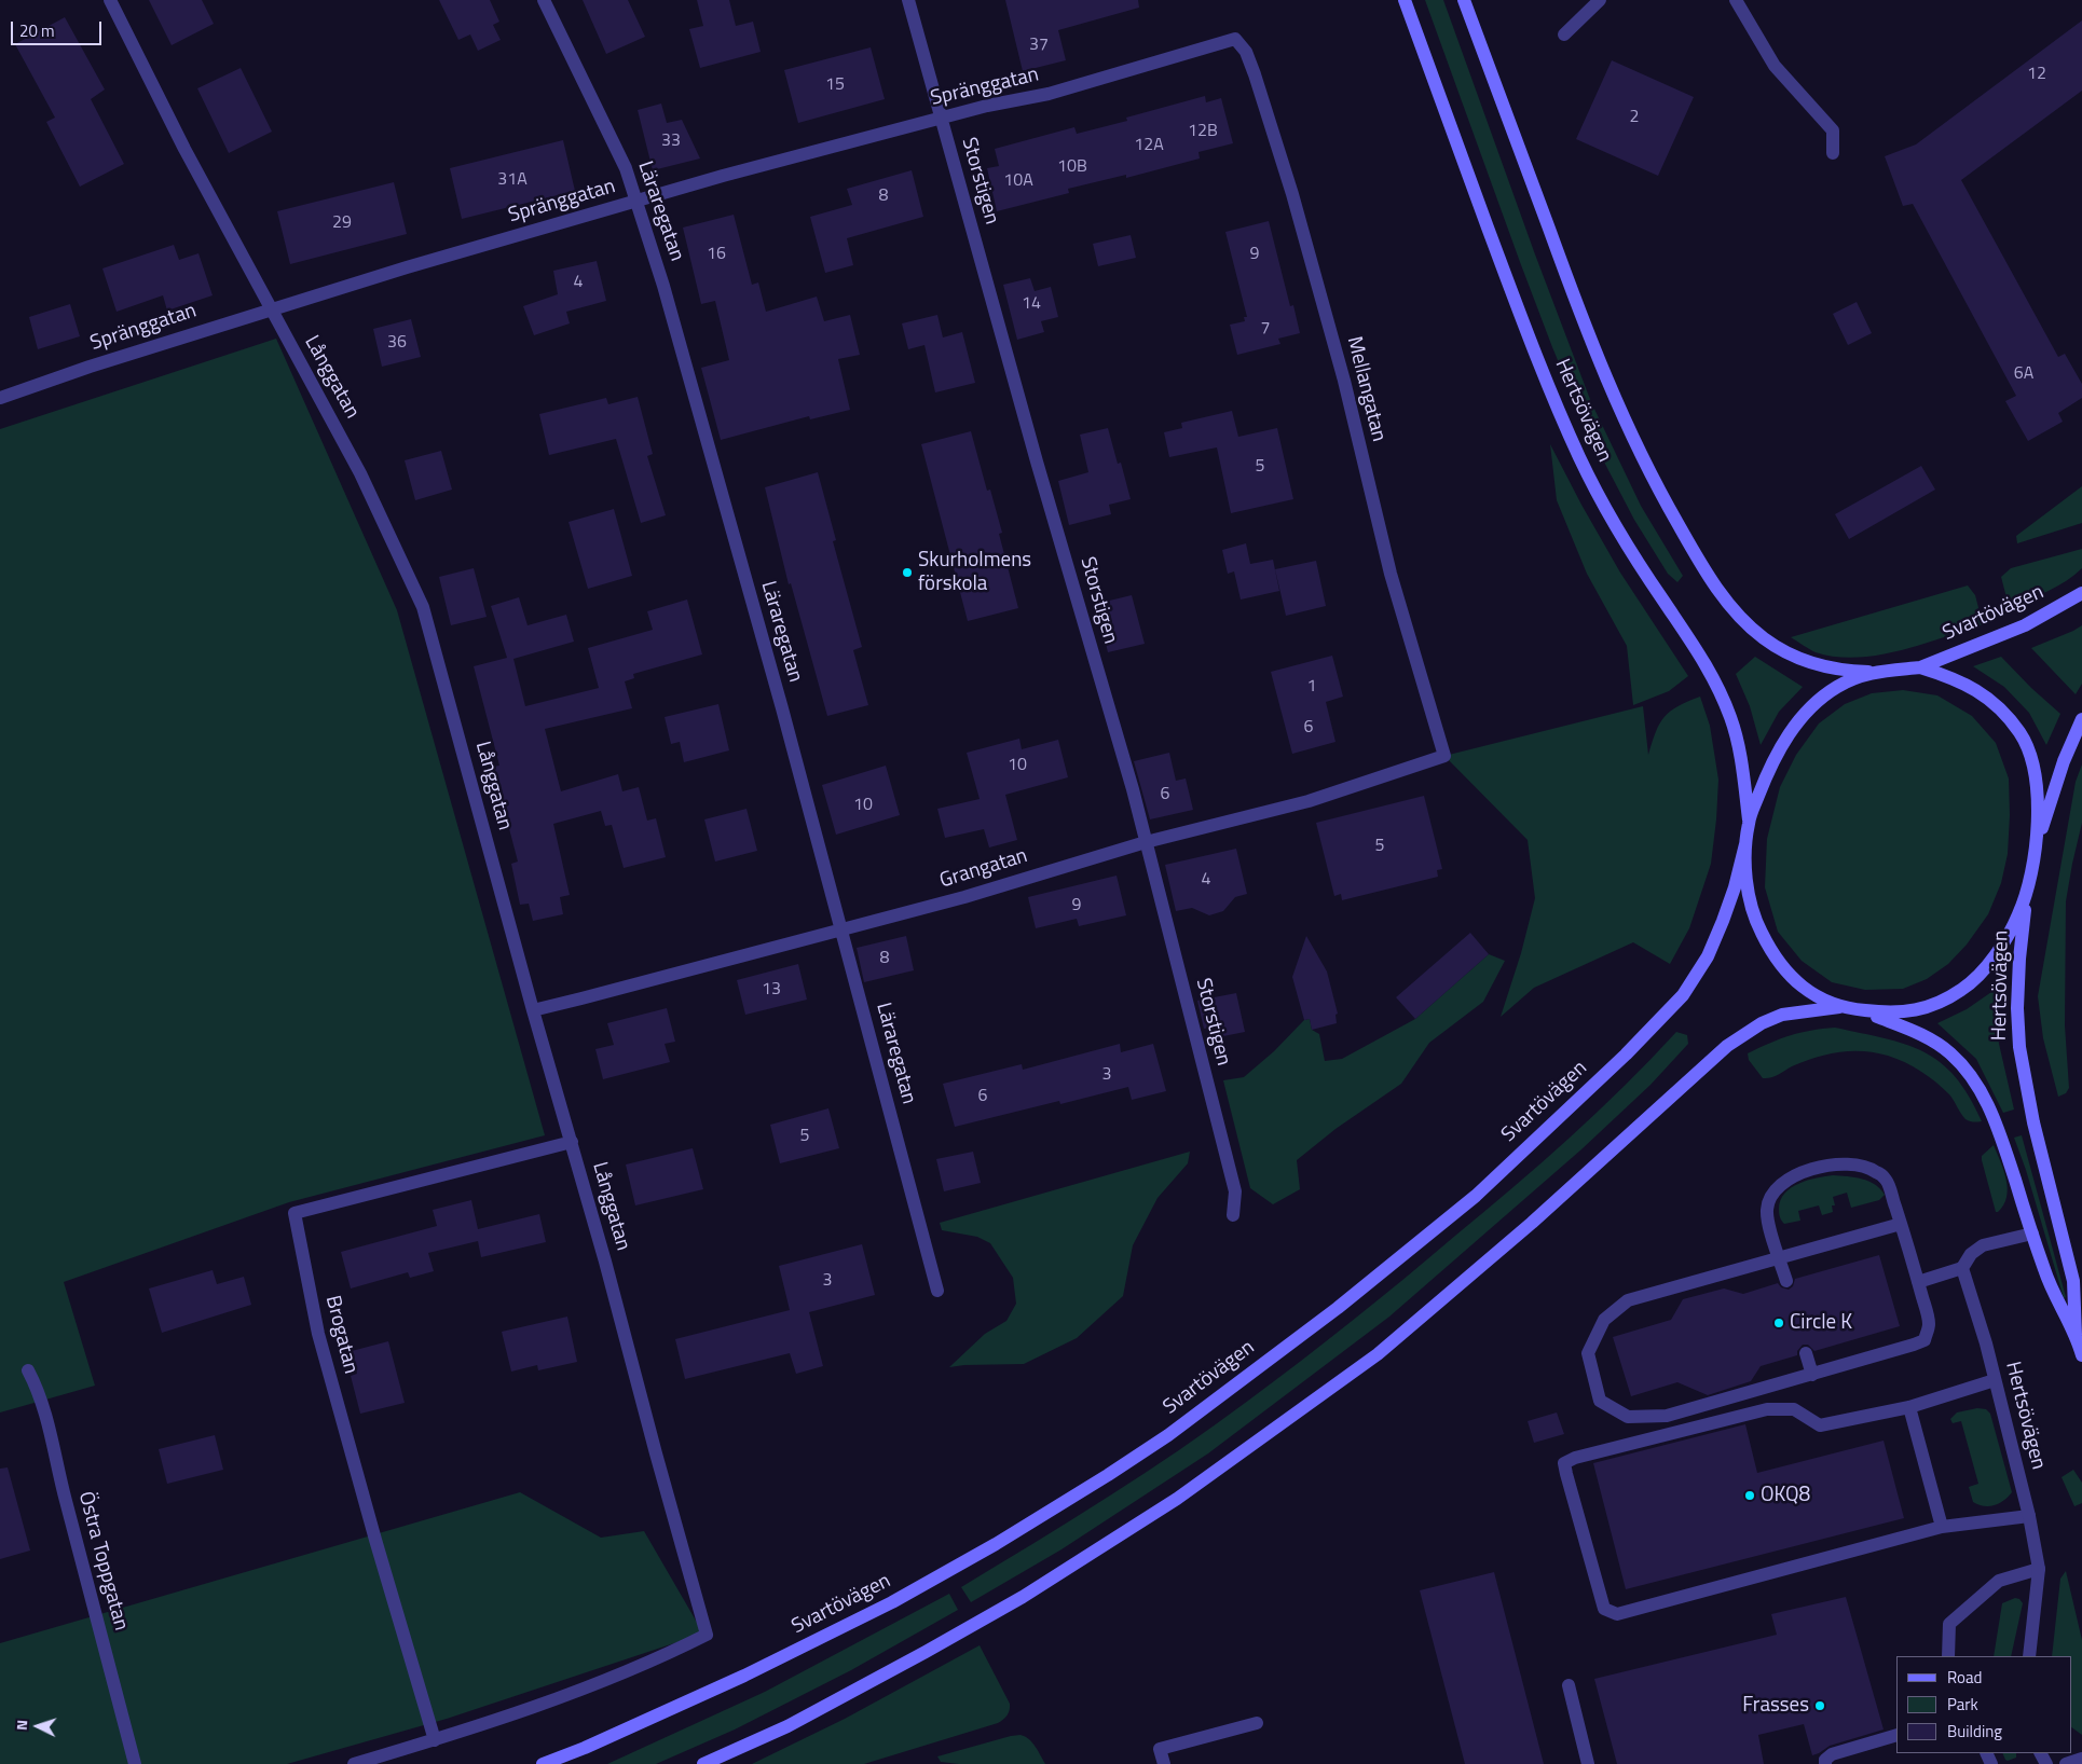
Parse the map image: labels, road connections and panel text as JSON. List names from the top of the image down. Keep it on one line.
{"streets":{"main road":["Hertsövägen","Svartövägen"],"street":["Spränggatan","Storstigen","Läraregatan","Långgatan","Mellangatan","Grangatan","Brogatan","Östra Toppgatan"]},"crossings":[["Spränggatan","Storstigen"],["Spränggatan","Läraregatan"],["Spränggatan","Långgatan"],["Spränggatan","Mellangatan"],["Storstigen","Grangatan"],["Läraregatan","Grangatan"],["Långgatan","Grangatan"],["Långgatan","Brogatan"],["Mellangatan","Grangatan"]],"places":["Skurholmens förskola","Circle K","OKQ8","Frasses"],"house_numbers":["37","12","15","2","12B","33","12A","10B","31A","10A","8","29","16","9","4","14","7","36","6A","5","1","6","10","6","10","5","4","9","8","13","3","6","5","3"],"legend":["Road","Park","Building"],"scale_bar":"20 m","north":"left"}
